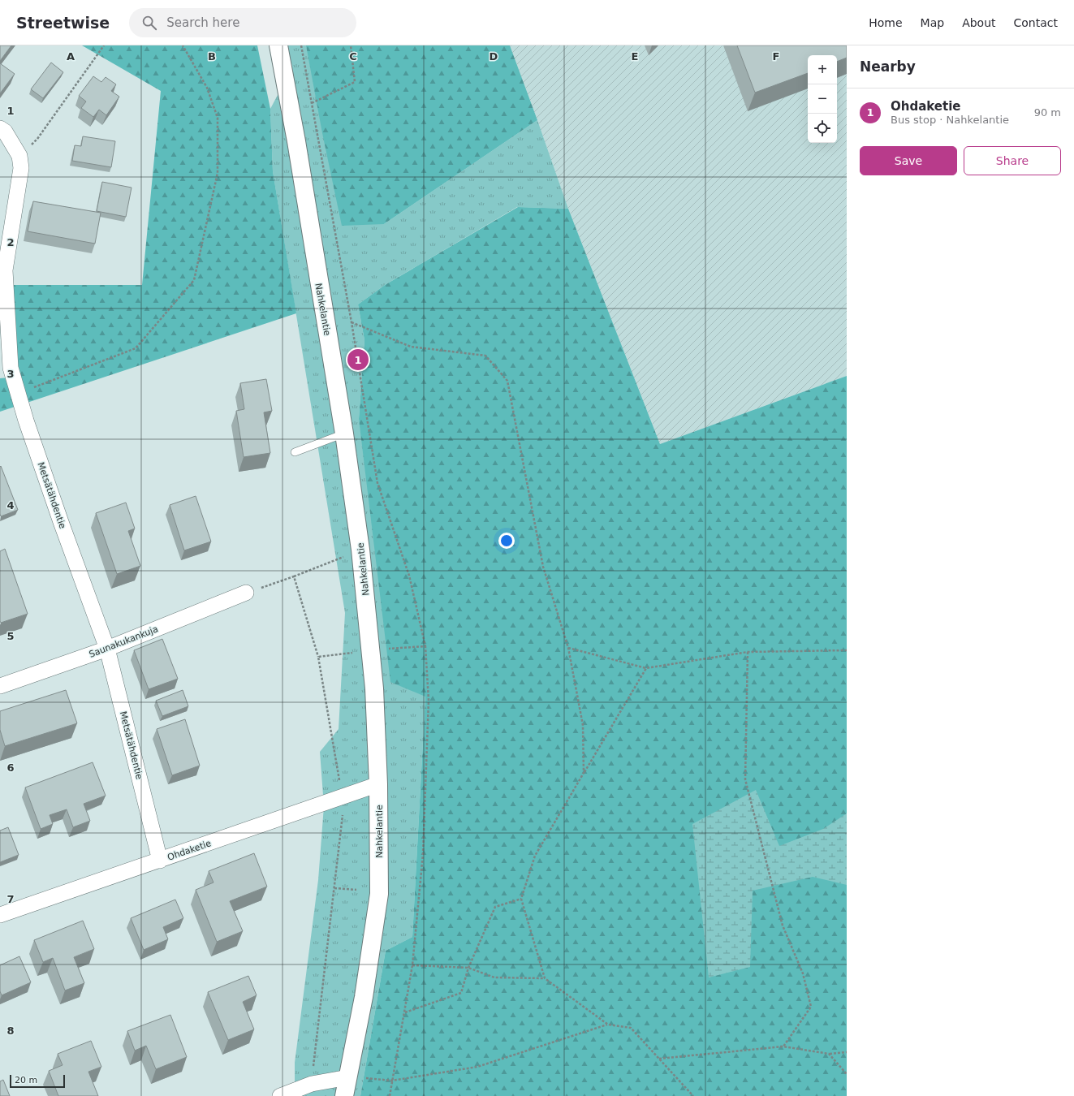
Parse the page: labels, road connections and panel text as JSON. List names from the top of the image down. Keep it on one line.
{"streets":{"main road":["Nahkelantie"],"street":["Metsätähdentie","Saunakukankuja","Ohdaketie"]},"crossings":[["Nahkelantie","Ohdaketie"],["Metsätähdentie","Saunakukankuja"],["Metsätähdentie","Ohdaketie"]],"scale_bar":"20 m","page":{"header":"Streetwise","search":"Search here","nav":["Home","Map","About","Contact"],"heading":"Nearby","map_buttons":["+","−"],"list":[{"mark":"1","name":"Ohdaketie","note":"Bus stop · Nahkelantie","value":"90 m"}],"buttons":["Save","Share"],"pins":"1","scale":"20 m"},"grid":{"columns":["A","B","C","D","E","F"],"rows":["1","2","3","4","5","6","7","8"]}}
